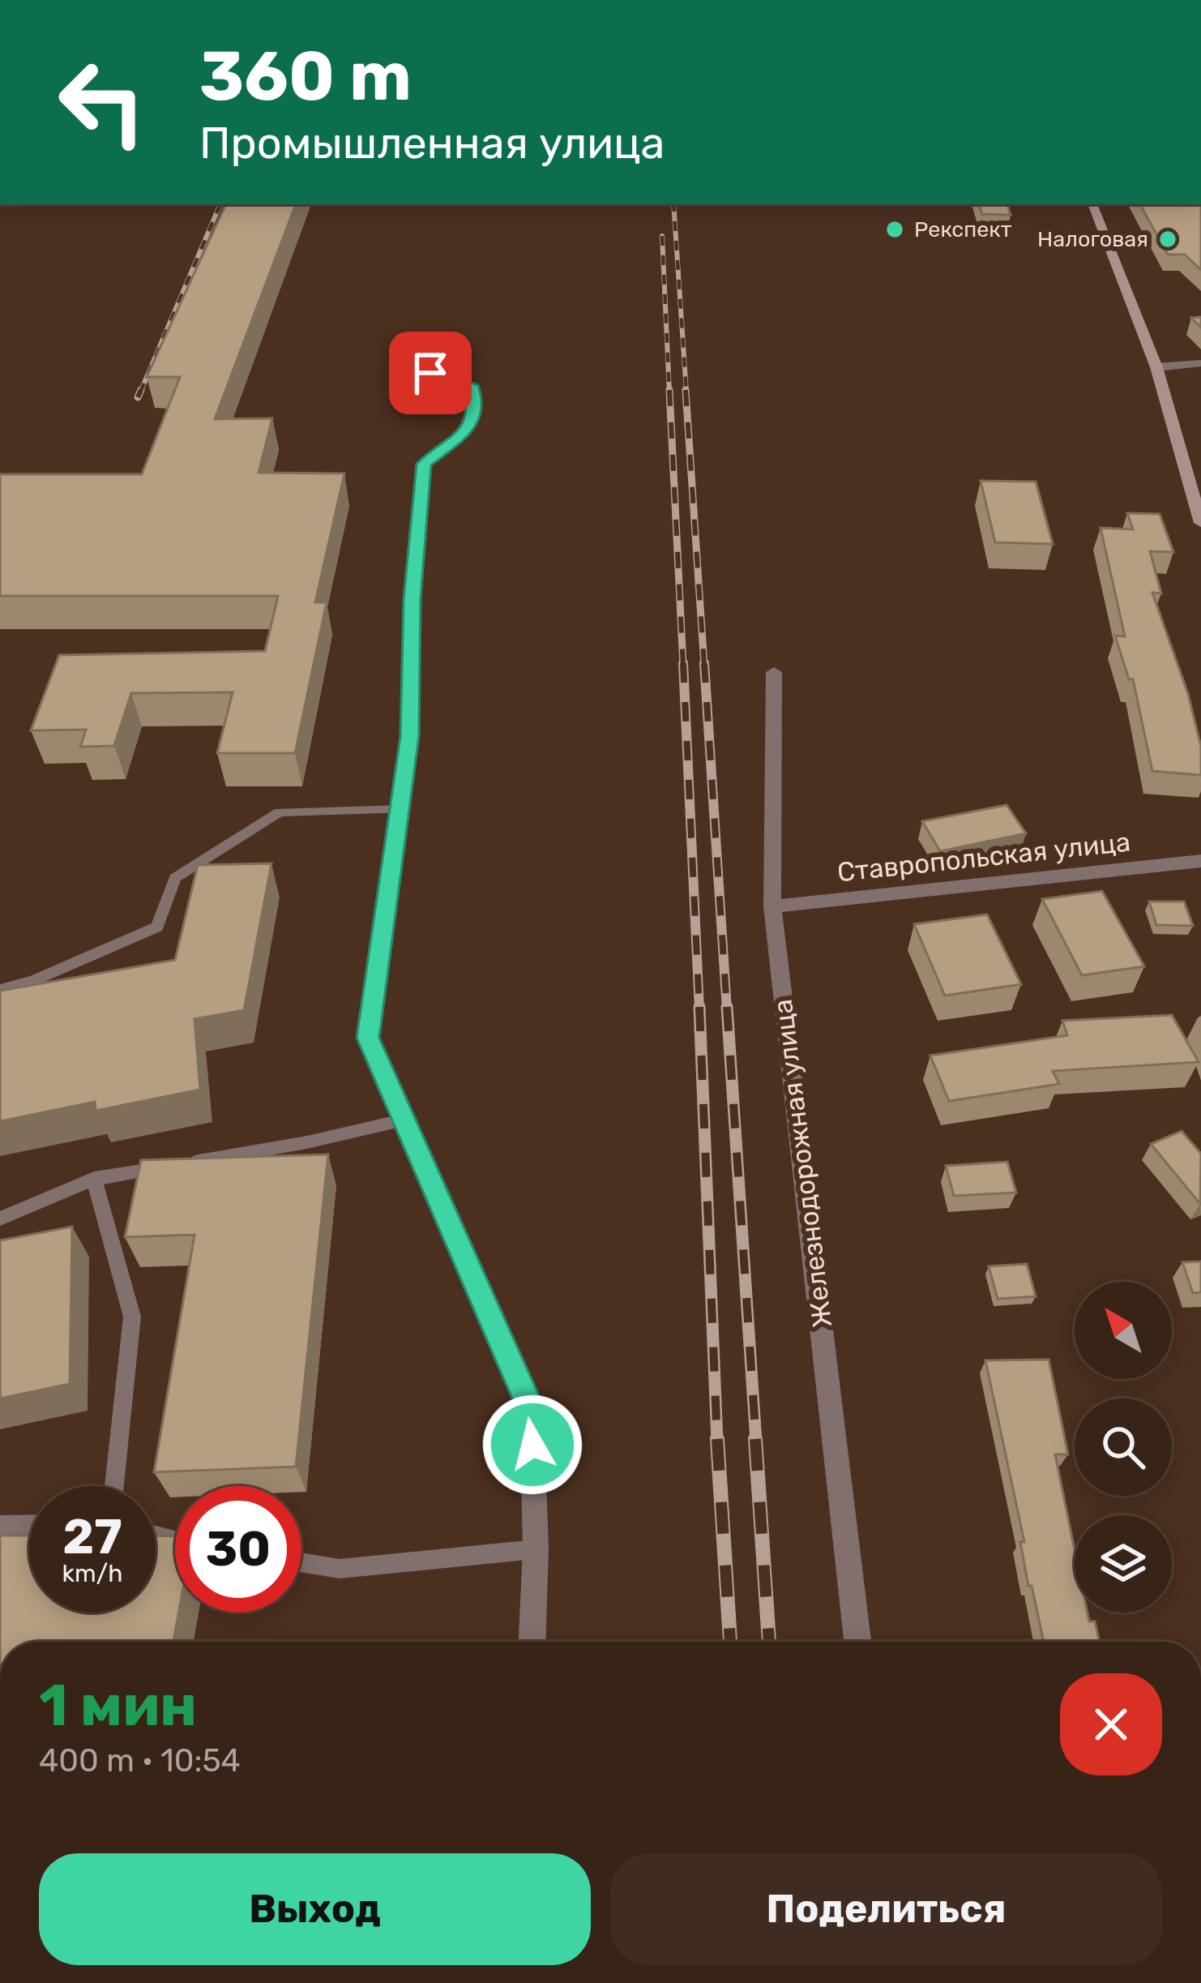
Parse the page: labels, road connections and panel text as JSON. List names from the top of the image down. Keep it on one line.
{"streets":{"street":["Ставропольская улица","Железнодорожная улица"]},"crossings":[["Ставропольская улица","Железнодорожная улица"]],"places":["Рекспект","Налоговая"],"north":"top left","page":{"turn":["360 m","Промышленная улица"],"speed":"27 km/h","limit":"30","heading":["1 мин","400 m · 10:54"],"buttons":["Выход","Поделиться"]}}
